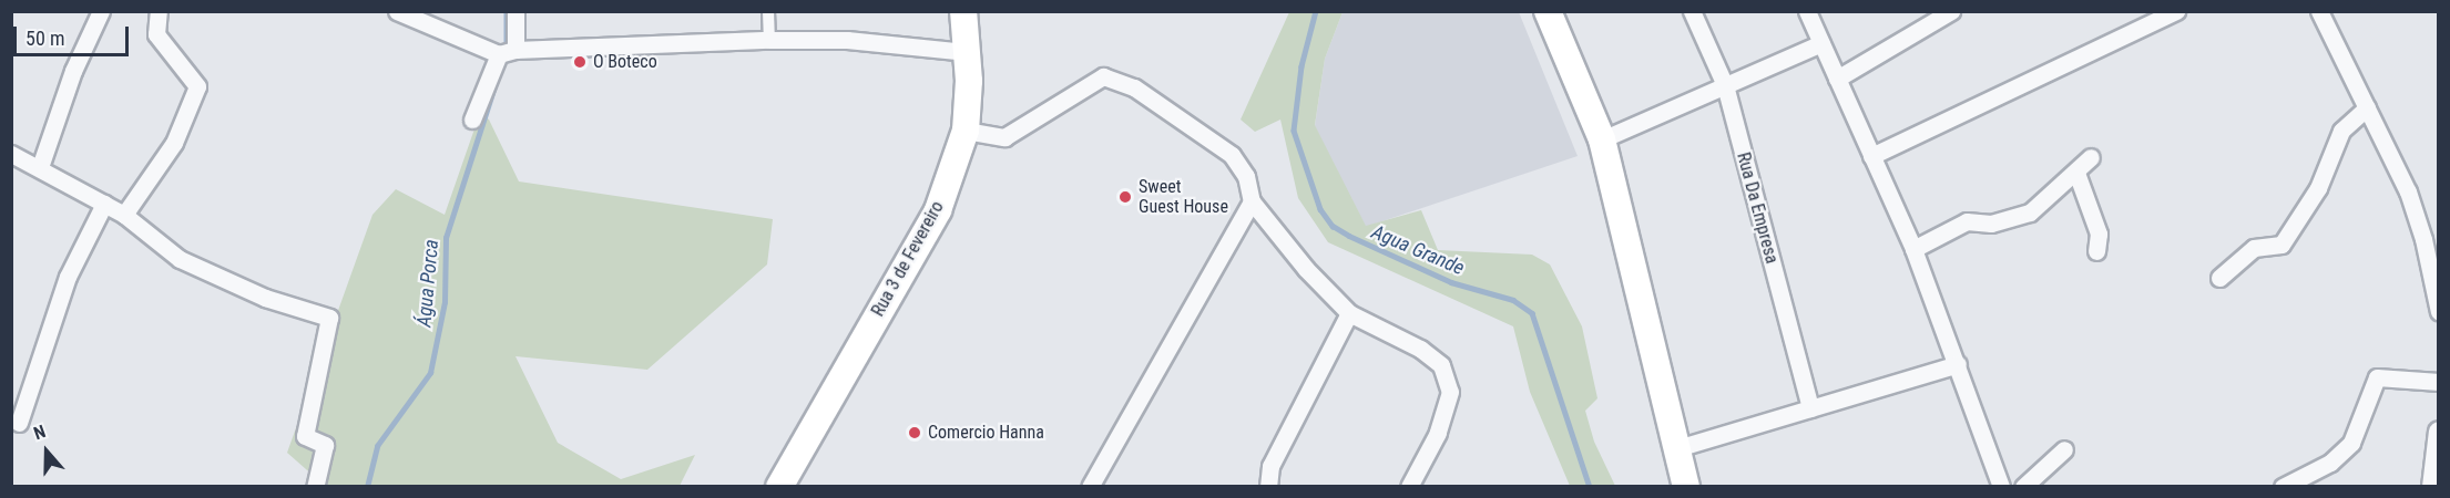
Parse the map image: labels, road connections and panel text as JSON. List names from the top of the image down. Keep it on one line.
{"streets":{"main road":["Rua 3 de Fevereiro"],"street":["Rua Da Empresa"]},"water":["Agua Grande","Água Porca"],"places":["O Boteco","Sweet Guest House","Comercio Hanna"],"scale_bar":"50 m","north":"top"}
